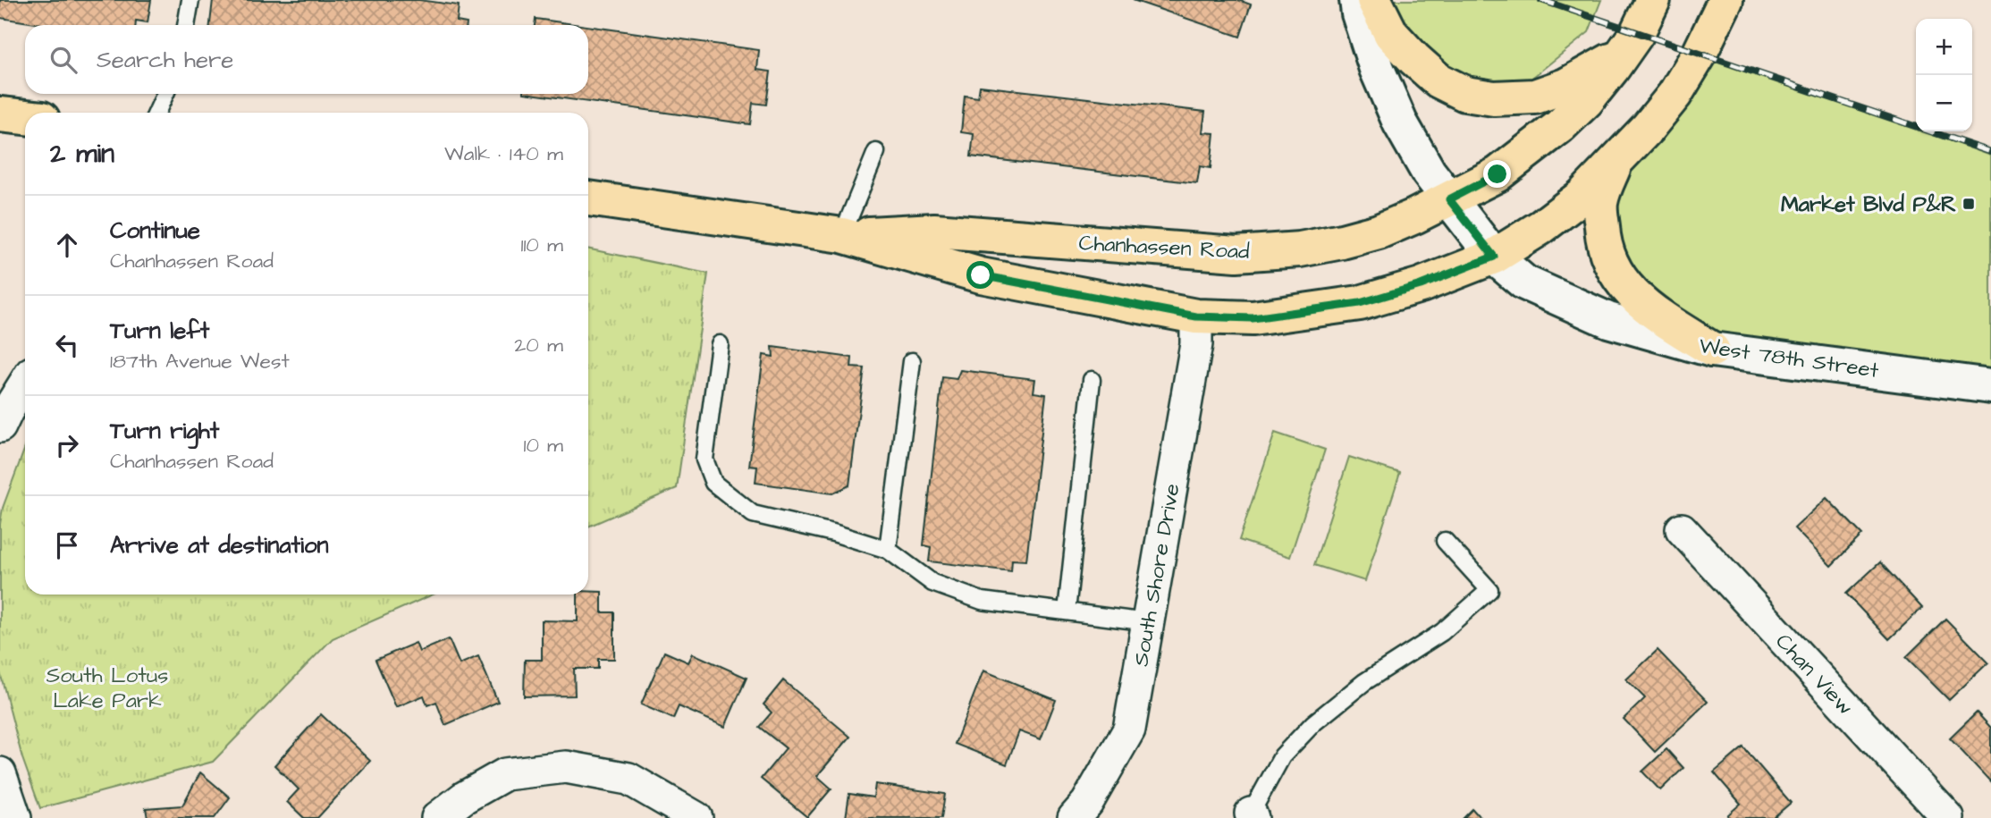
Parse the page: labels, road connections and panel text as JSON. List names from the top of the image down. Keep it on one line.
{"streets":{"main road":["Chanhassen Road"],"street":["West 78th Street","South Shore Drive","Chan View"]},"crossings":[["Chanhassen Road","West 78th Street"],["Chanhassen Road","South Shore Drive"]],"parks":["South Lotus Lake Park"],"places":{"transit":["Market Blvd P&R"]},"page":{"map_buttons":["+","−"],"search":"Search here","heading":["2 min","Walk · 140 m"],"list":[["Continue","Chanhassen Road","110 m"],["Turn left","187th Avenue West","20 m"],["Turn right","Chanhassen Road","10 m"],"Arrive at destination"]}}
